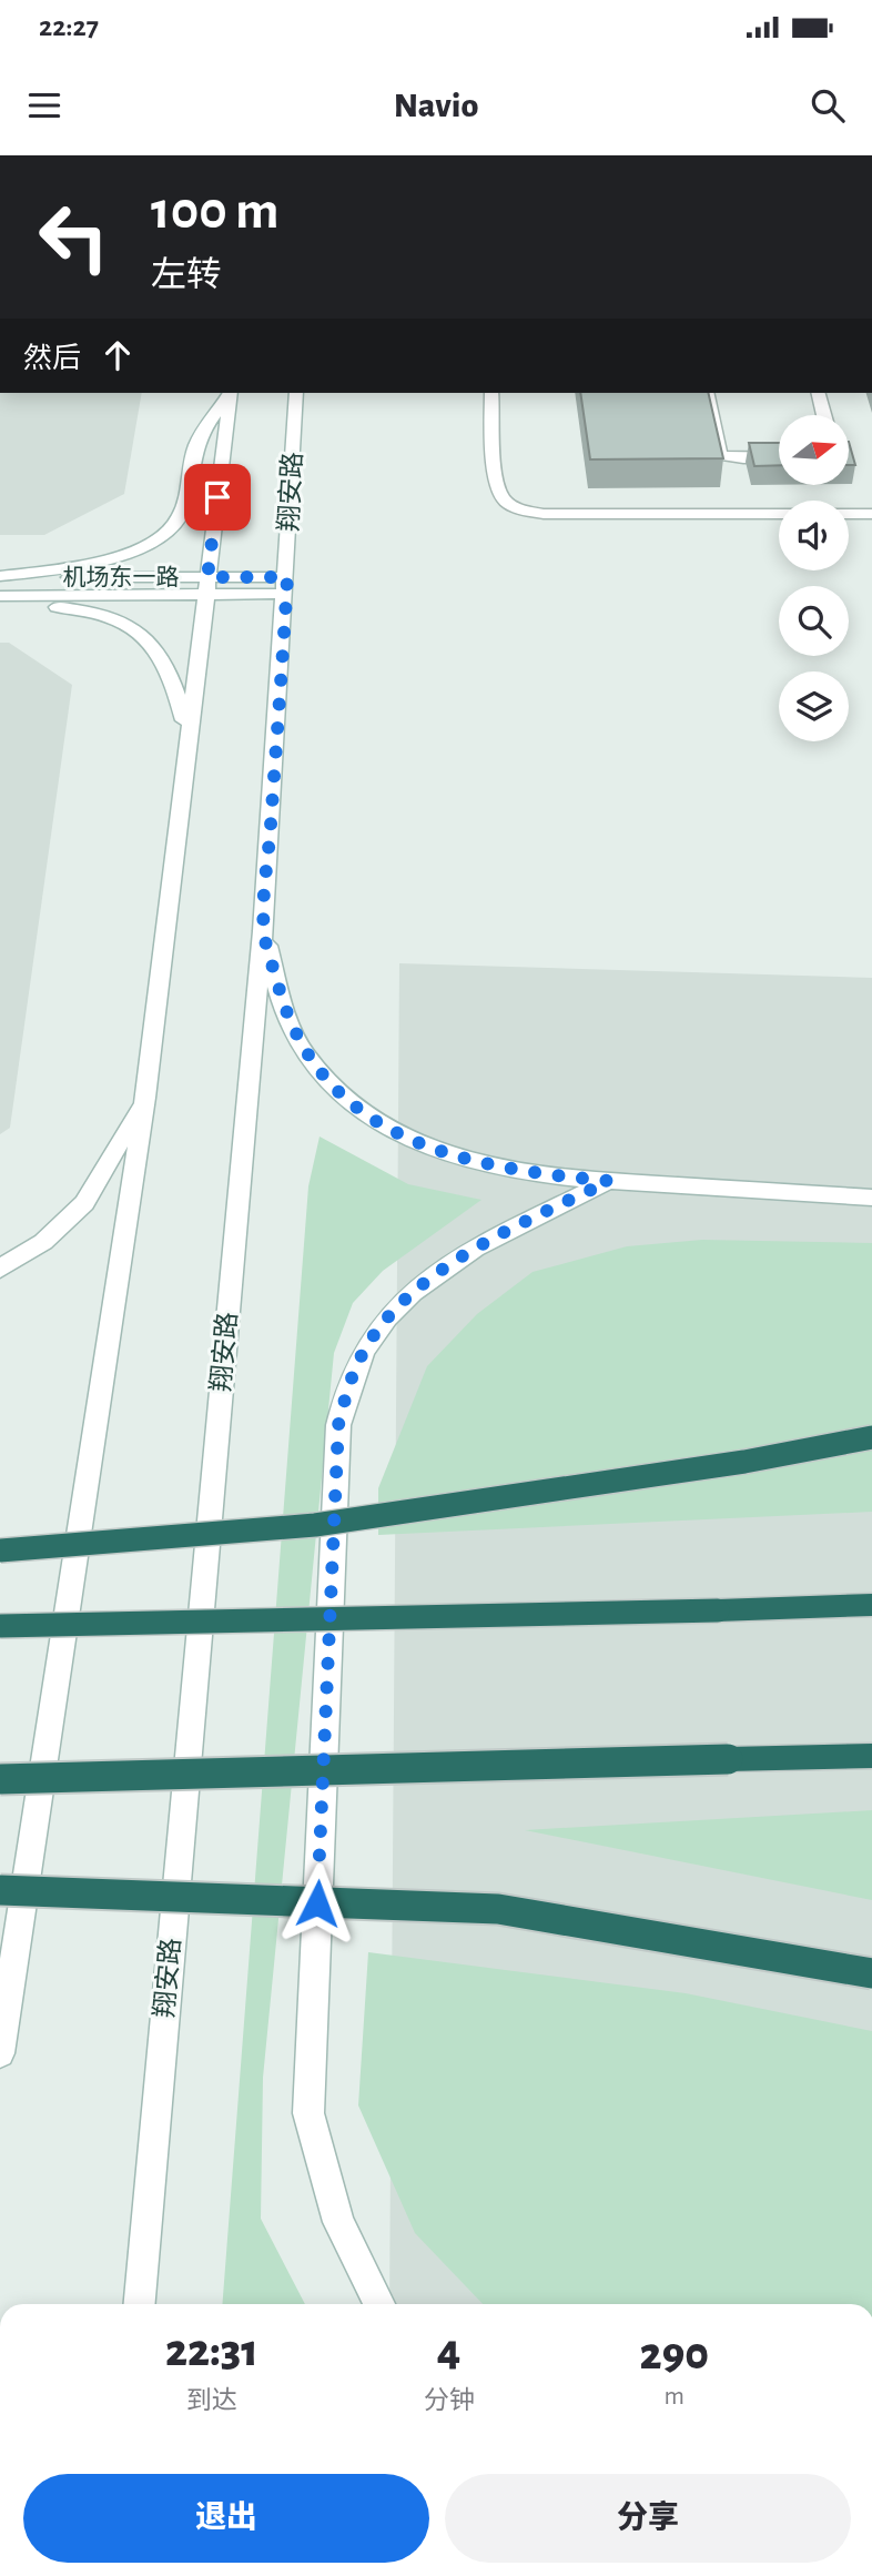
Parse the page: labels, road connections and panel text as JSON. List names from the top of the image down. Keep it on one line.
{"streets":{"main road":["翔安路","机场东一路"]},"crossings":[["翔安路","机场东一路"]],"north":"right","page":{"status":"22:27","header":"Navio","turn":["100 m","左转"],"then":"然后","eta":["22:31","到达","4","分钟","290","m"],"buttons":["退出","分享"]}}
